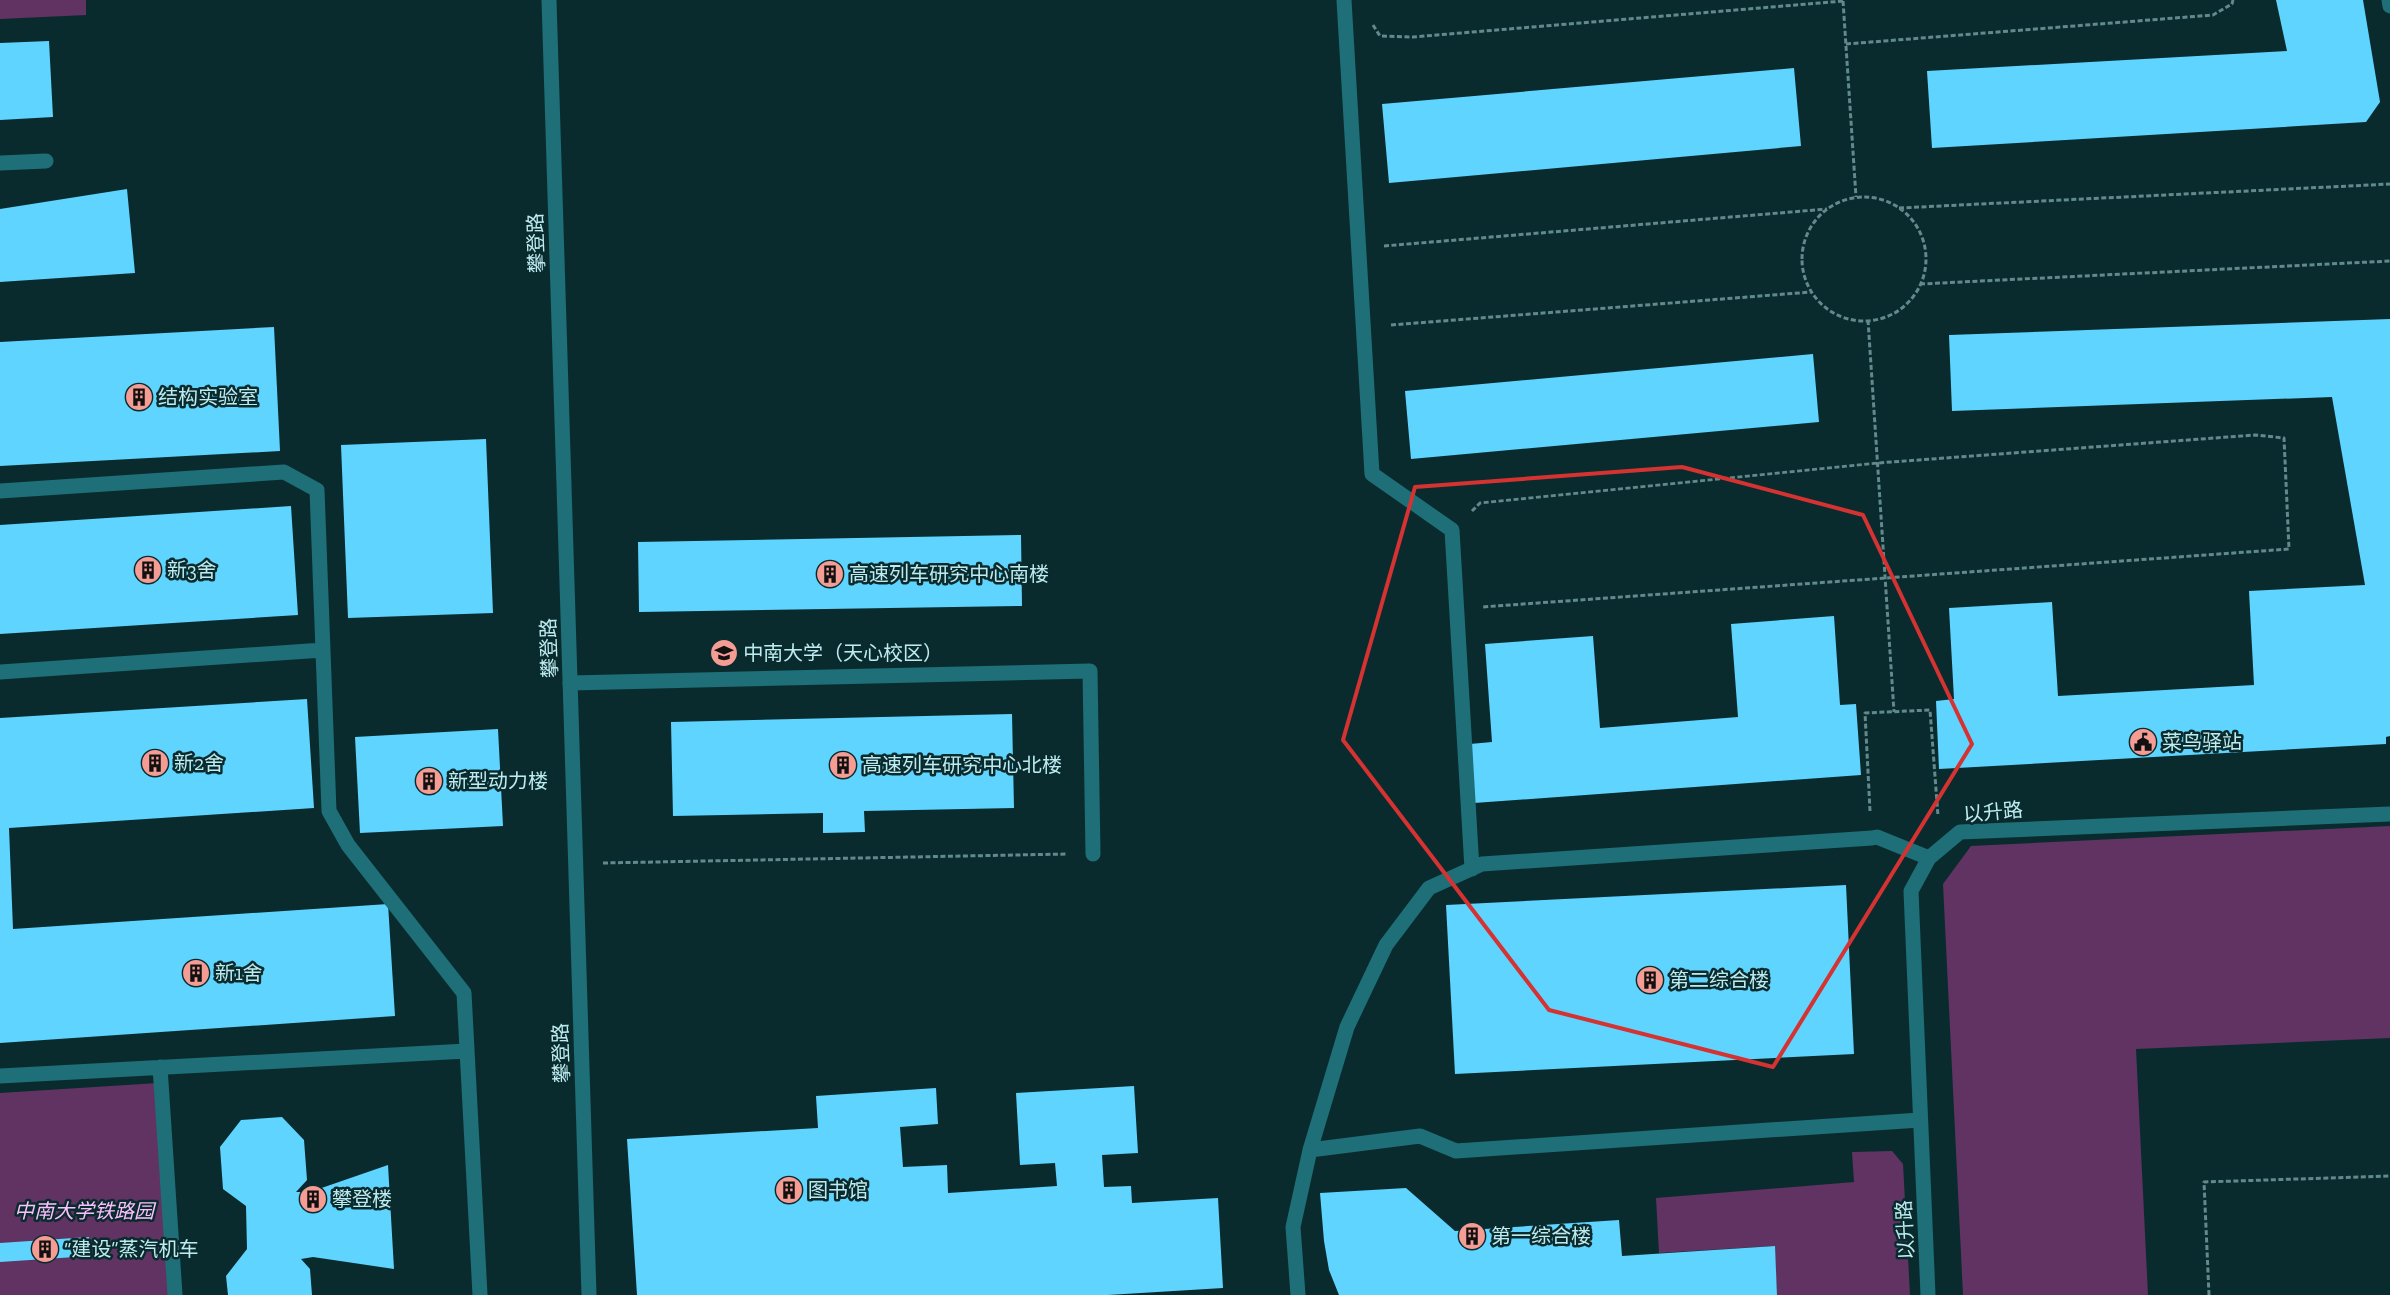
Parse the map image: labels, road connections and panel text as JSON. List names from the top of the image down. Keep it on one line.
{"streets":{"street":["攀登路","以升路"]},"parks":["中南大学铁路园"],"places":{"building":["结构实验室","新3舍","高速列车研究中心南楼","新2舍","高速列车研究中心北楼","新型动力楼","新1舍","第二综合楼","图书馆","攀登楼","第一综合楼","“建设”蒸汽机车"],"school or university":["中南大学（天心校区）"],"public building":["菜鸟驿站"]}}
